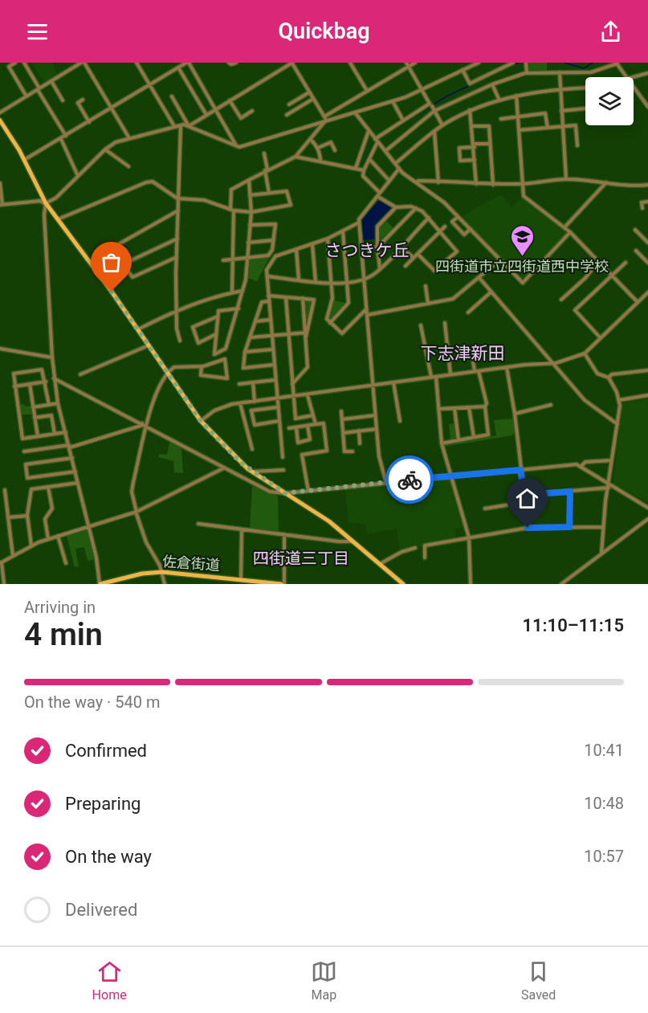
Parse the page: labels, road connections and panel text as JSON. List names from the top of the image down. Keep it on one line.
{"streets":{"main road":["佐倉街道"]},"districts":["さつきケ丘","下志津新田","四街道三丁目"],"places":{"school or university":["四街道市立四街道西中学校"]},"page":{"header":"Quickbag","heading":["4 min","Arriving in","11:10–11:15"],"bar":"On the way · 540 m","list":[["Confirmed","10:41"],["Preparing","10:48"],["On the way","10:57"],"Delivered"],"tabs":["Home","Map","Saved"]}}
